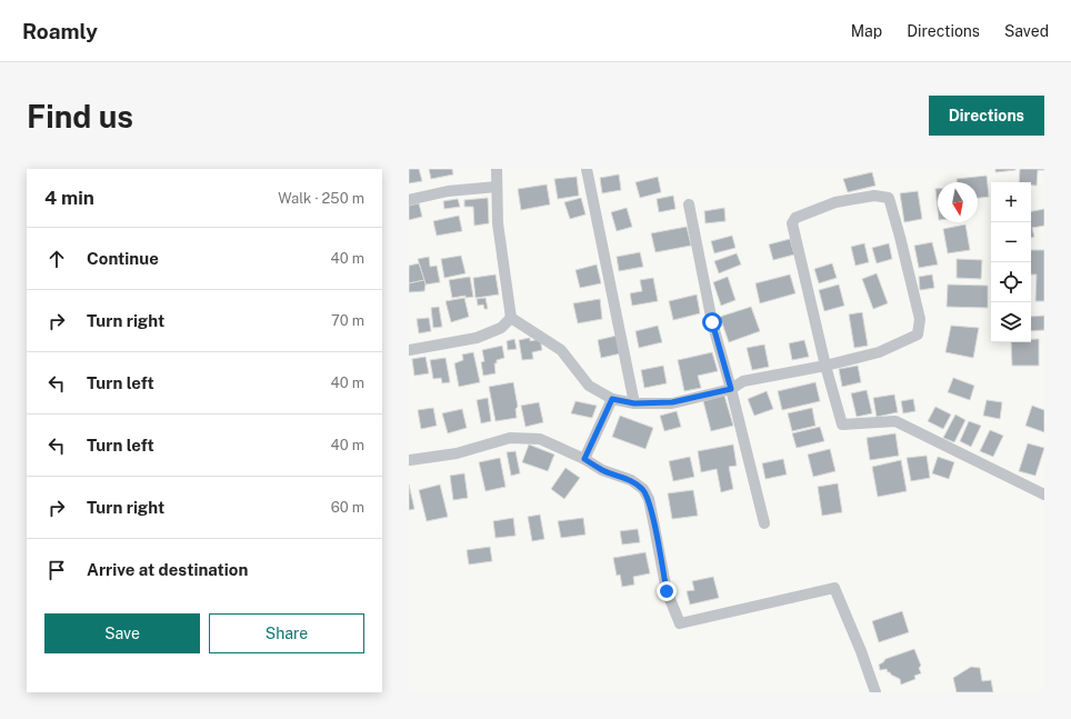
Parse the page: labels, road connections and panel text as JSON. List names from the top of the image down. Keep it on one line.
{"north":"bottom","page":{"header":"Roamly","nav":["Map","Directions","Saved"],"buttons":["Directions",["Save","Share"]],"title":"Find us","heading":["4 min","Walk · 250 m"],"map_buttons":["+","−"],"list":[["Continue","40 m"],["Turn right","70 m"],["Turn left","40 m"],["Turn left","40 m"],["Turn right","60 m"],"Arrive at destination"]}}
